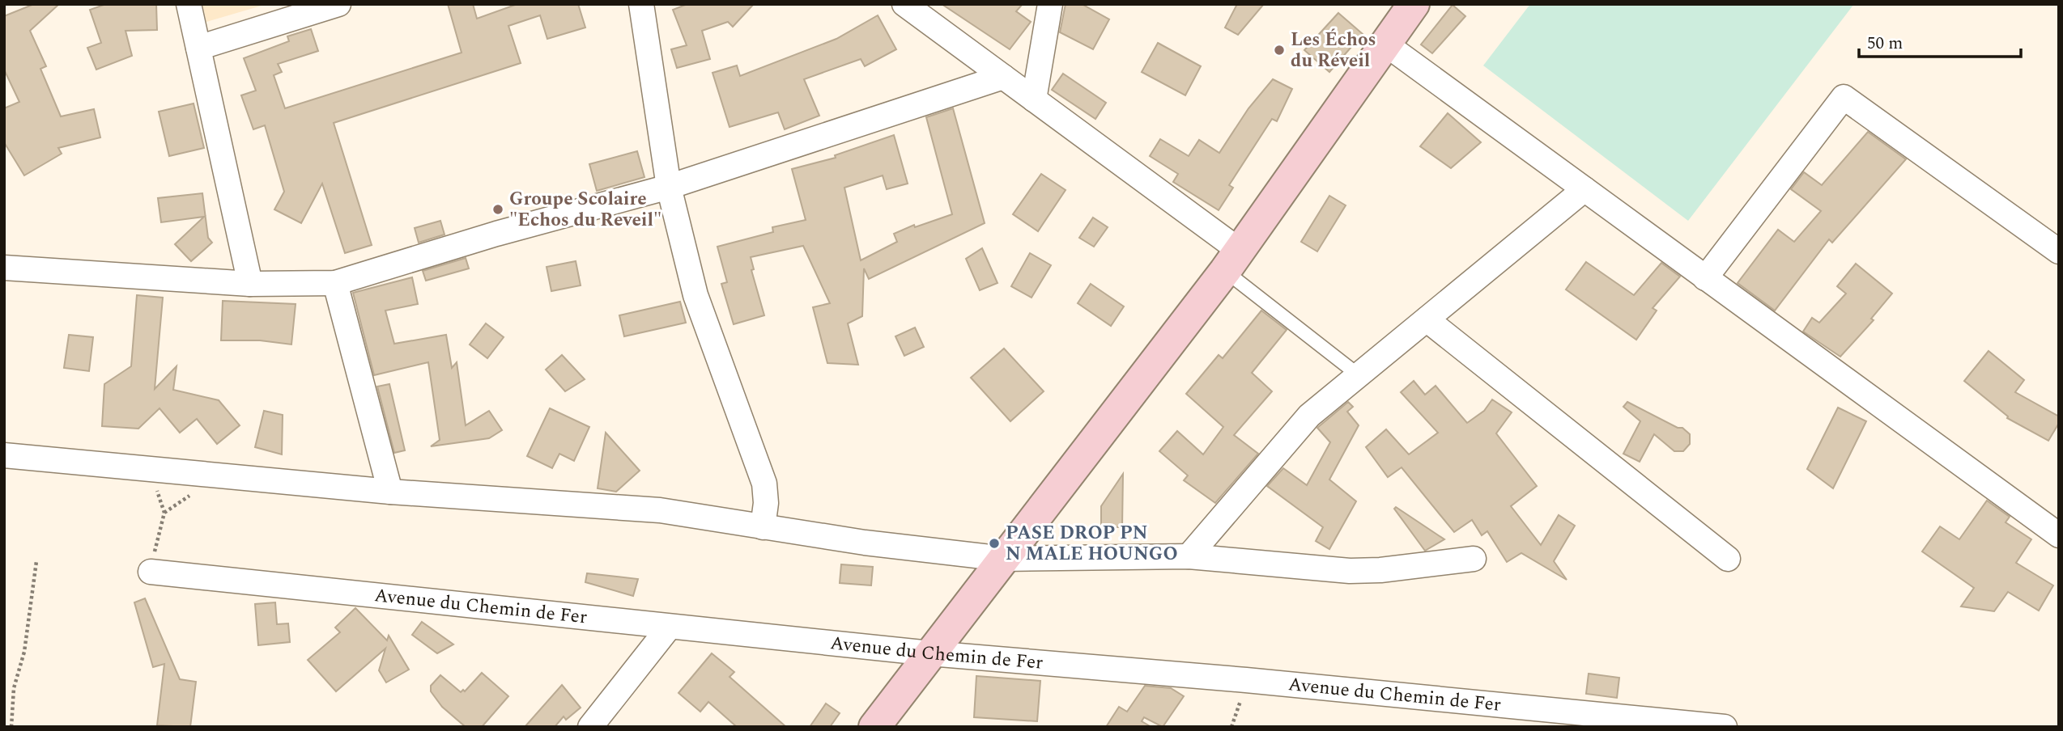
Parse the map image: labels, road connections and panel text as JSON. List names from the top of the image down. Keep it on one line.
{"streets":{"street":["Avenue du Chemin de Fer"]},"places":["Les Échos du Réveil","Groupe Scolaire \"Echos du Reveil\"","PASE DROP PN N MALE HOUNGO"],"scale_bar":"50 m"}
